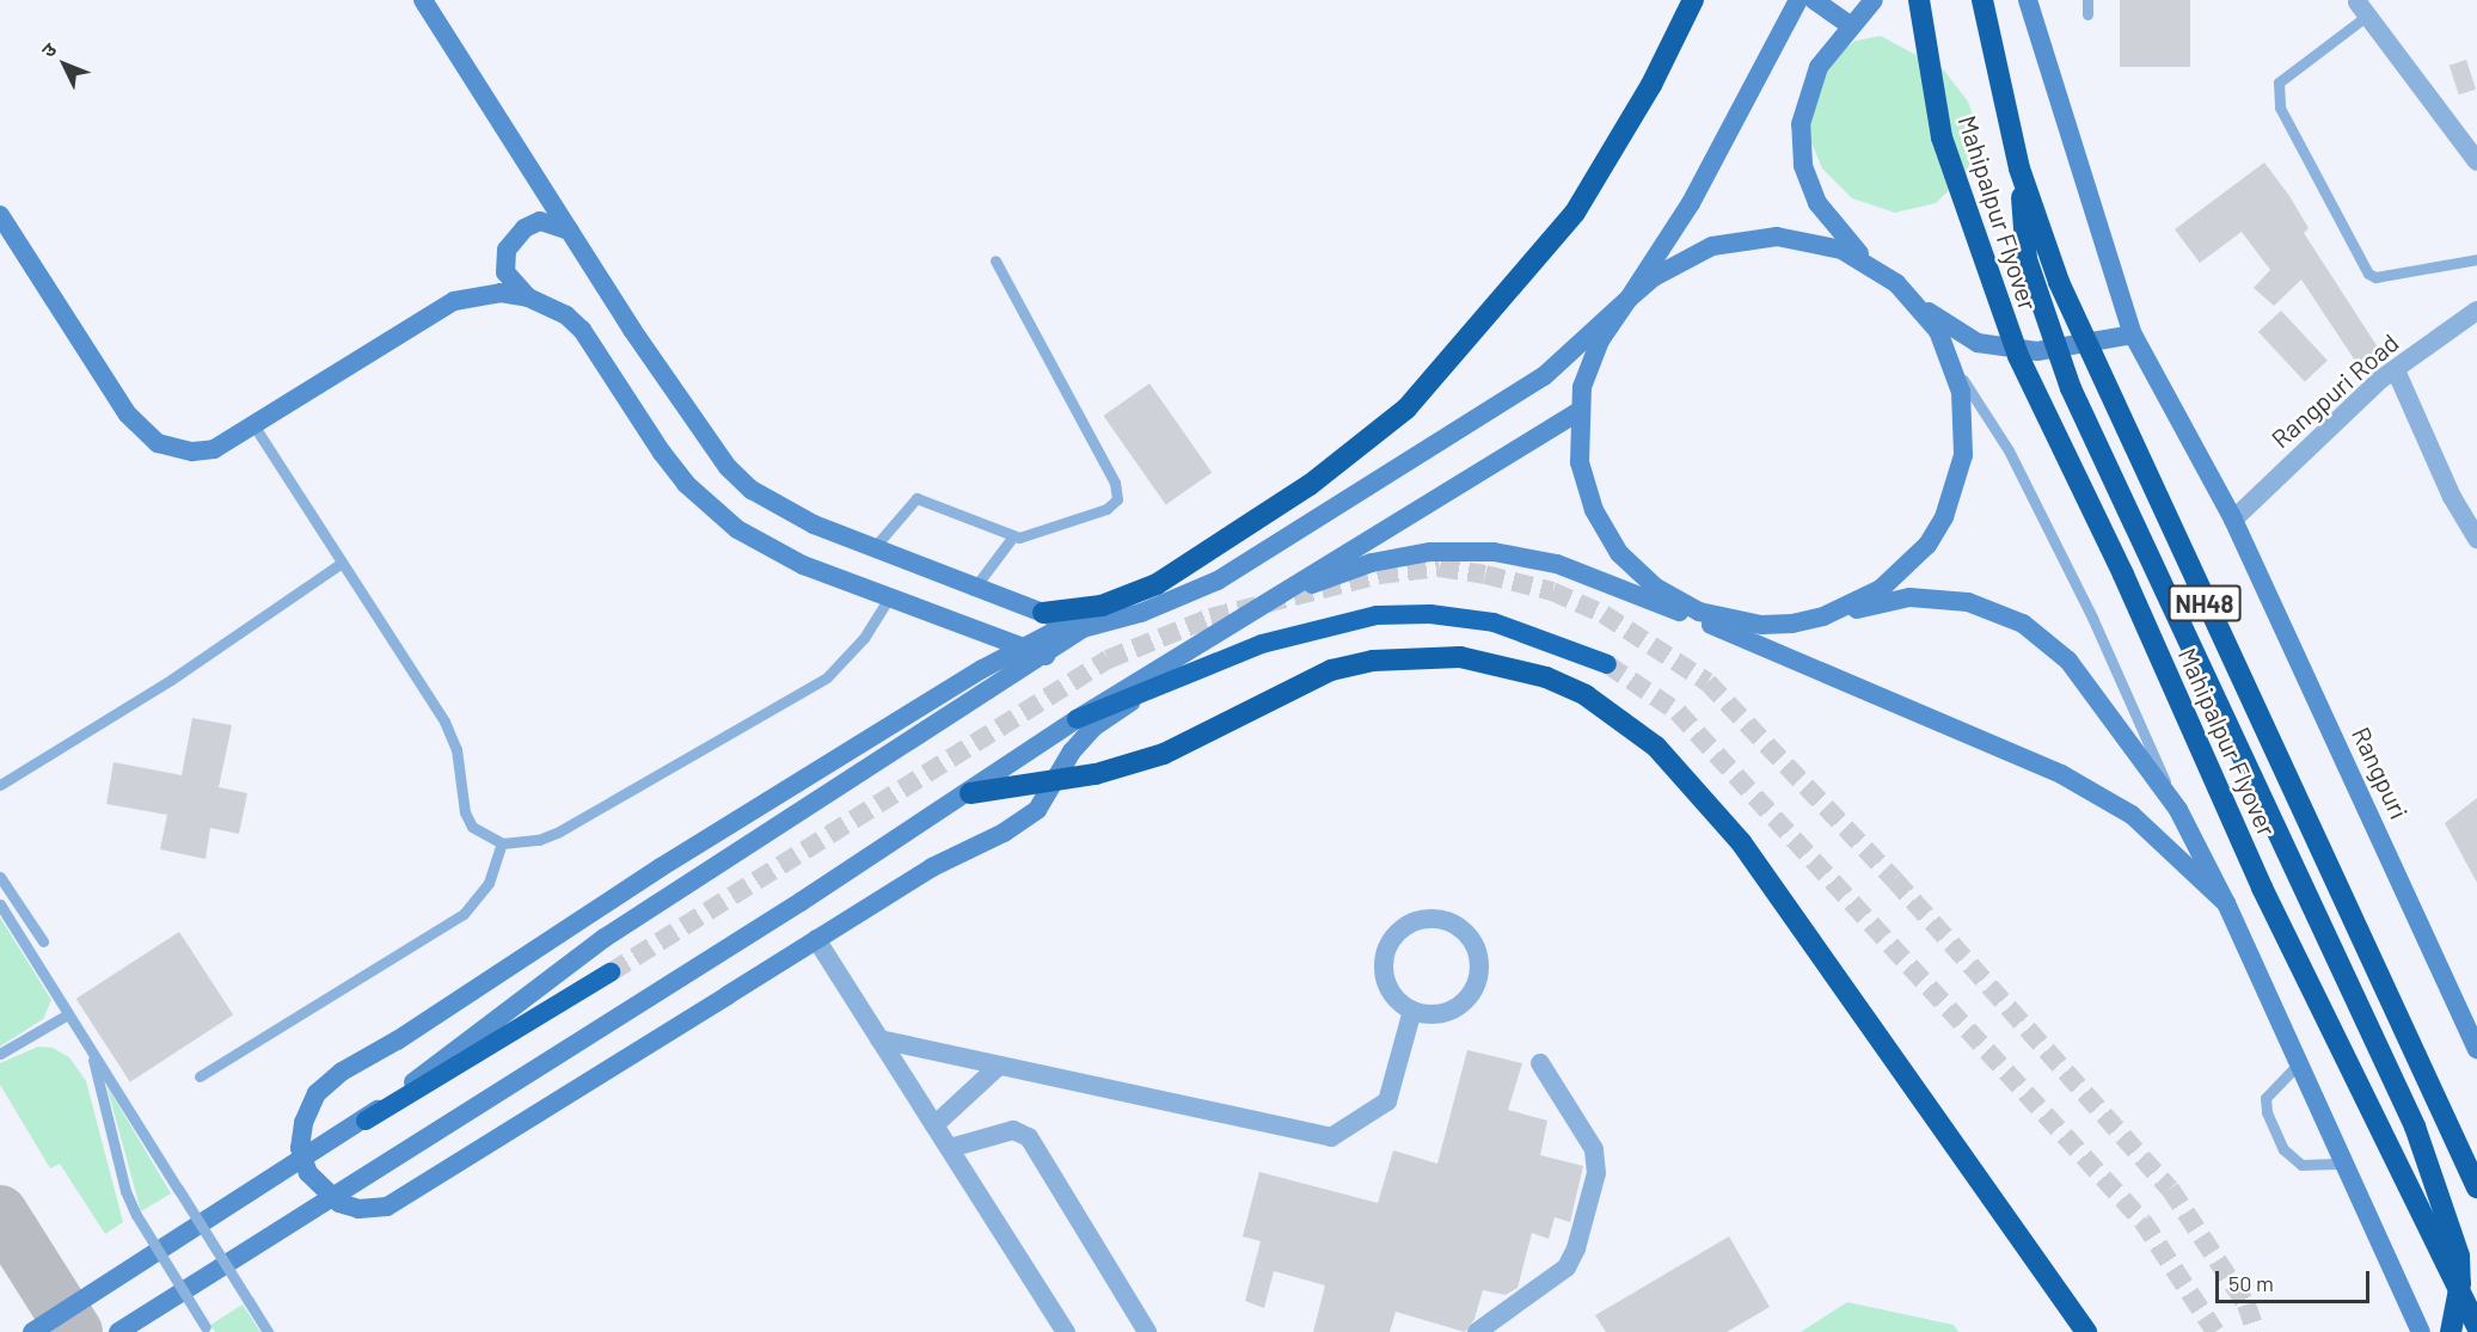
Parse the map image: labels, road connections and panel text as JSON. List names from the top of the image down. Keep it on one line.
{"streets":{"highway":["Mahipalpur Flyover","NH48"],"main road":["Rangpuri"],"street":["Rangpuri Road"]},"crossings":[["Rangpuri Road","Rangpuri"]],"scale_bar":"50 m","north":"top left"}
